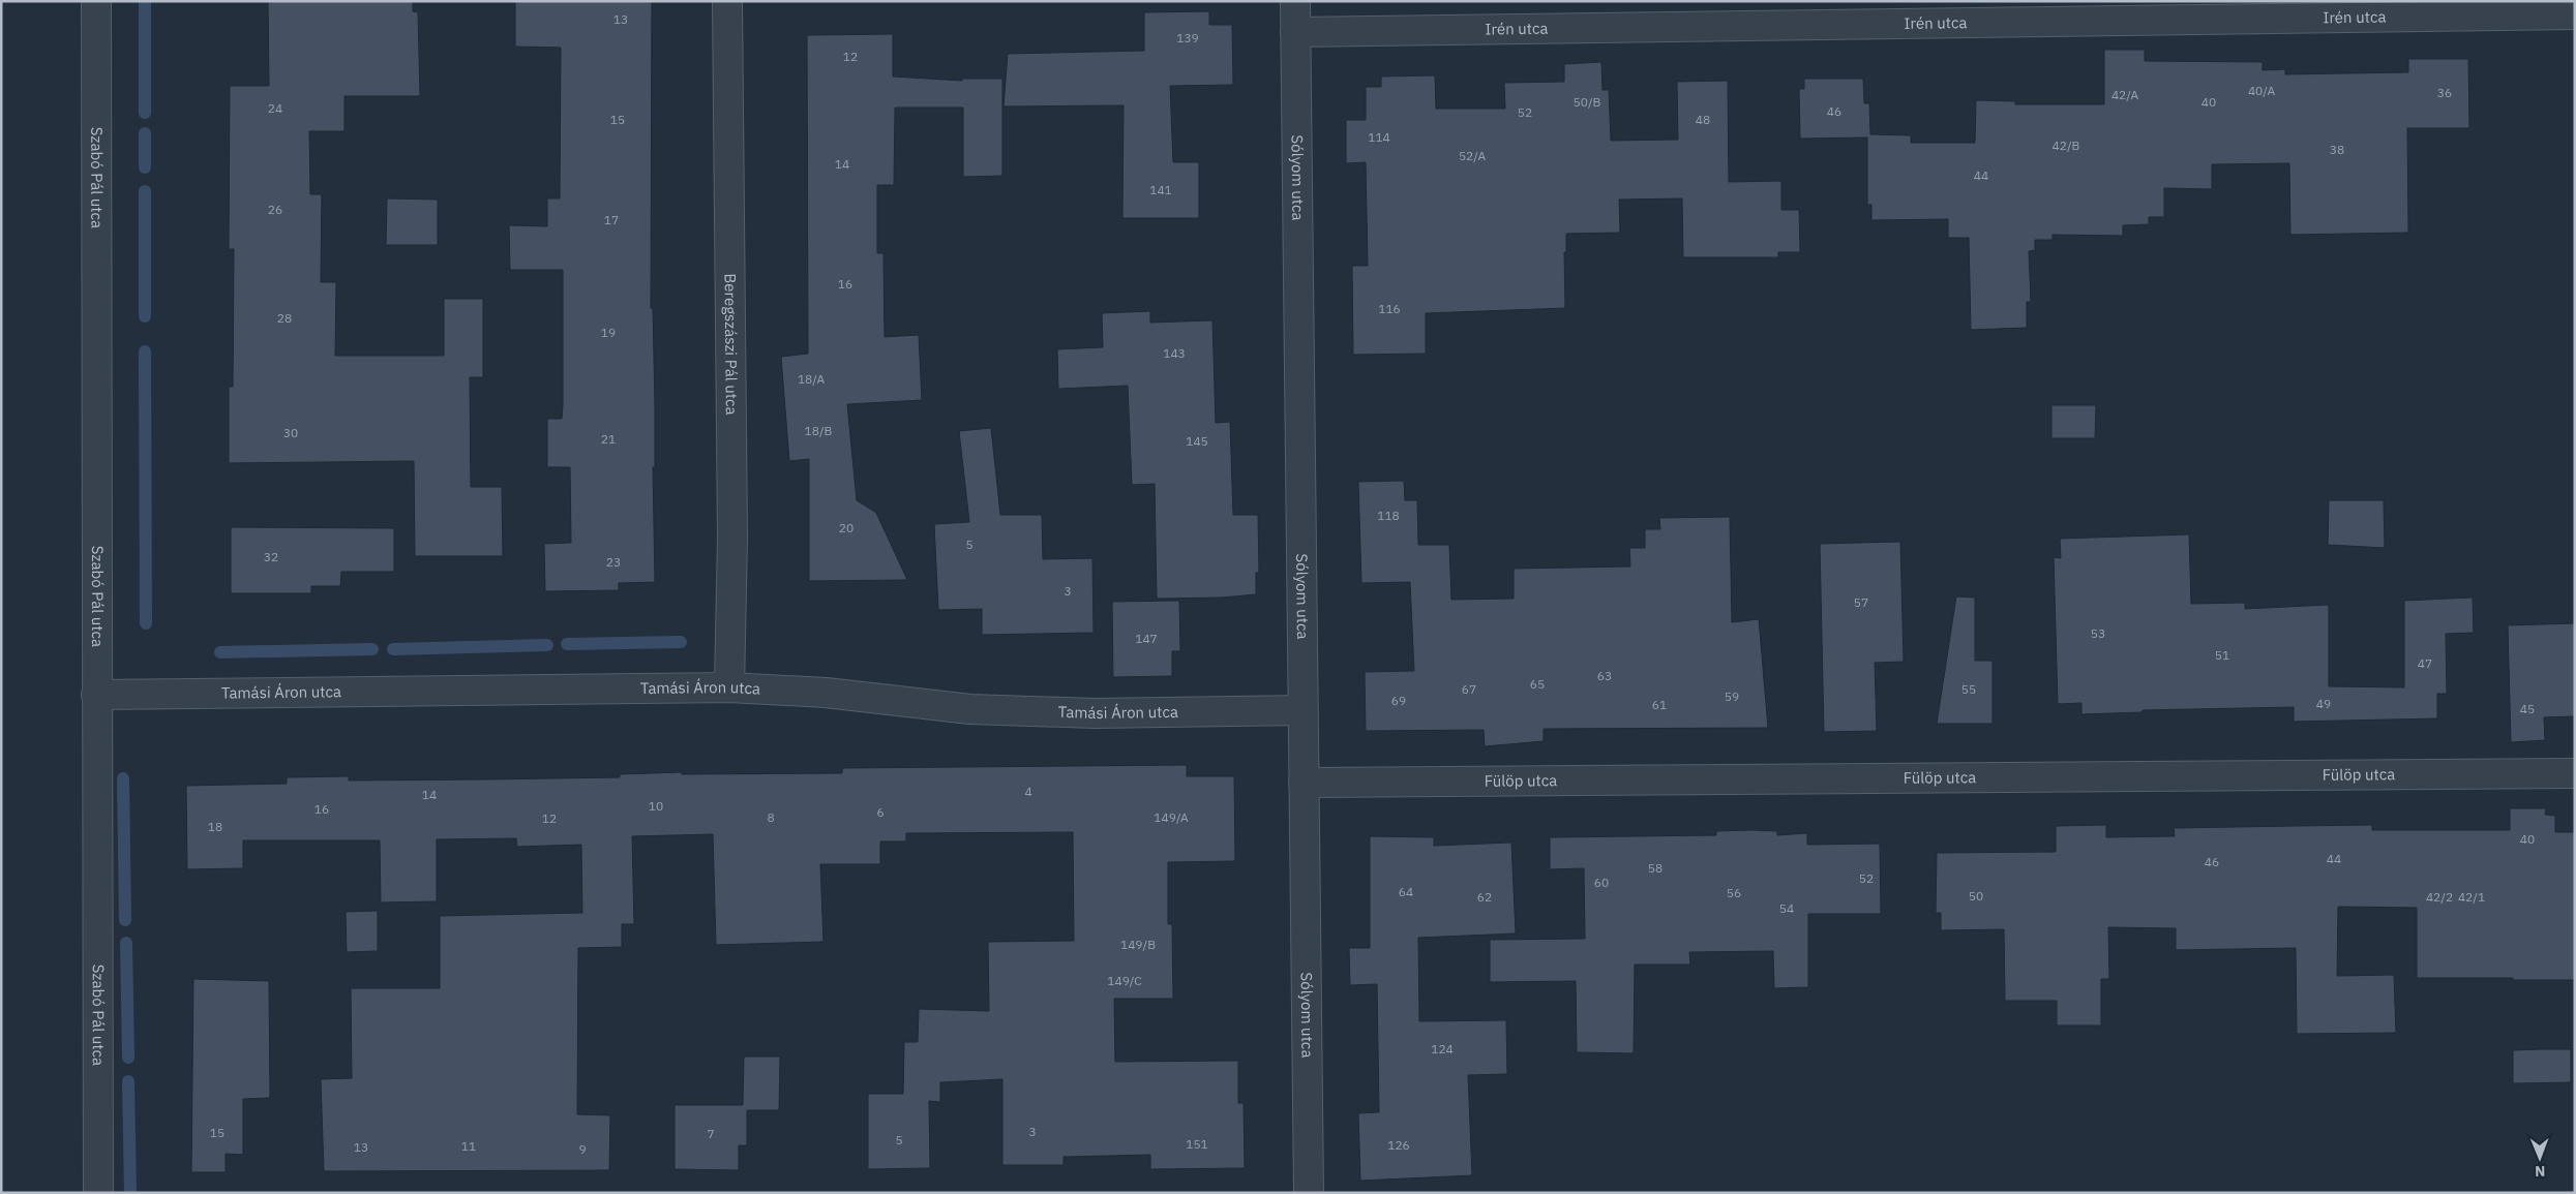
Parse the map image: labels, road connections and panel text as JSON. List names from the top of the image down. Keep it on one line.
{"streets":{"street":["Irén utca","Szabó Pál utca","Sólyom utca","Beregszászi Pál utca","Tamási Áron utca","Fülöp utca"]},"crossings":[["Irén utca","Sólyom utca"],["Szabó Pál utca","Tamási Áron utca"],["Sólyom utca","Tamási Áron utca"],["Sólyom utca","Fülöp utca"],["Beregszászi Pál utca","Tamási Áron utca"]],"house_numbers":["13","139","12","40/A","36","42/A","50/B","40","24","46","52","15","48","114","42/B","38","52/A","14","44","141","26","17","16","116","28","19","143","18/A","18/B","30","21","145","118","20","5","32","23","3","57","53","147","51","47","63","65","67","55","59","69","49","61","45","4","14","10","16","6","8","149/A","12","18","40","44","46","58","52","60","64","56","50","62","42/2","42/1","54","149/B","149/C","124","3","15","7","5","151","126","11","13","9"],"north":"bottom"}
